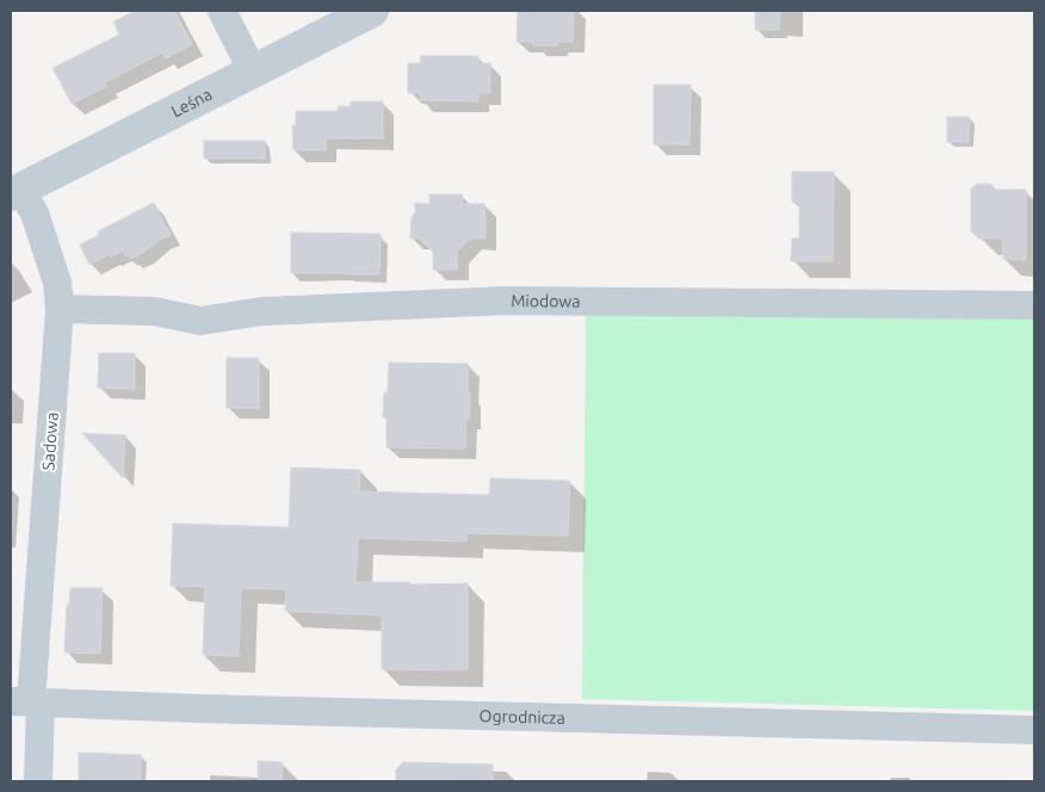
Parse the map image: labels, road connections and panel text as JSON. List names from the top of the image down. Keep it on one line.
{"streets":{"street":["Leśna","Miodowa","Sadowa","Ogrodnicza"]},"crossings":[["Leśna","Sadowa"],["Miodowa","Sadowa"],["Sadowa","Ogrodnicza"]]}
